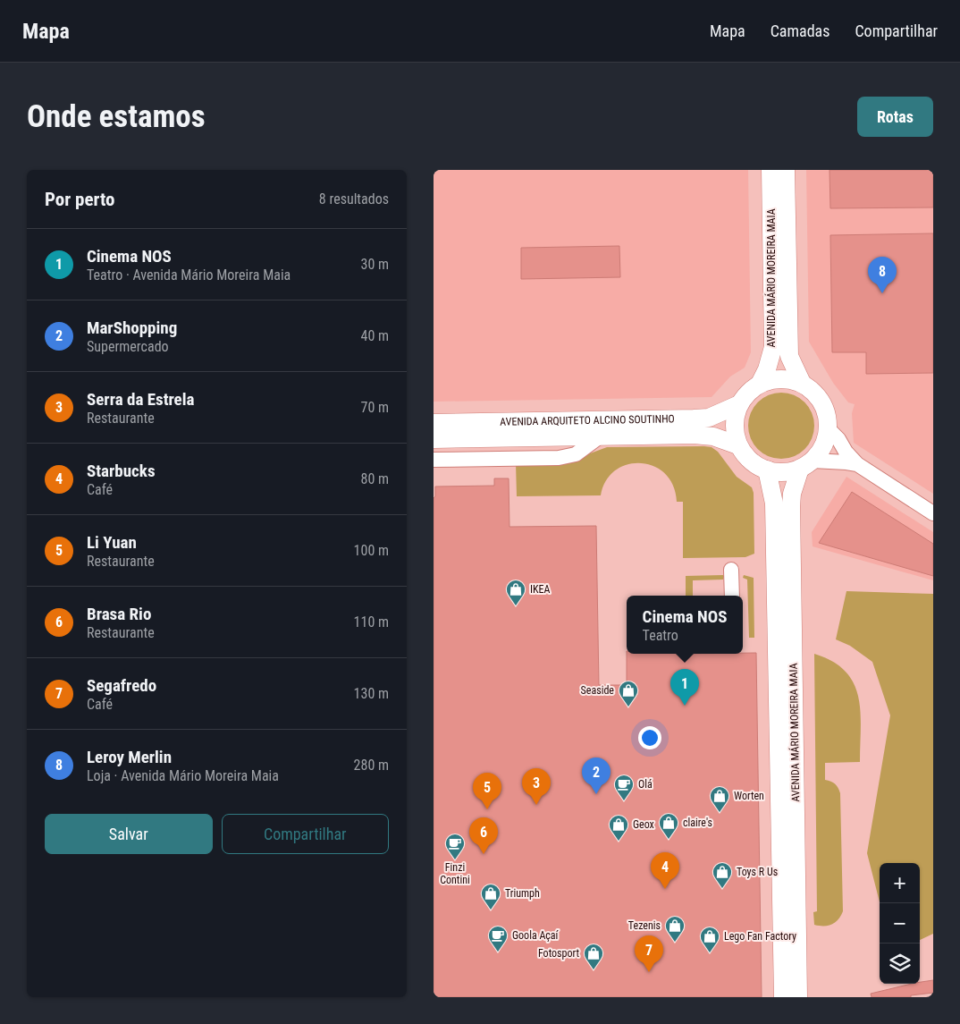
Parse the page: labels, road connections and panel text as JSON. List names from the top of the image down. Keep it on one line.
{"streets":{"main road":["AVENIDA MÁRIO MOREIRA MAIA","AVENIDA ARQUITETO ALCINO SOUTINHO"]},"crossings":[["AVENIDA MÁRIO MOREIRA MAIA","AVENIDA ARQUITETO ALCINO SOUTINHO"]],"places":{"shop":["IKEA","Seaside","Worten","claire's","Geox","Toys R Us","Triumph","Tezenis","Lego Fan Factory","Fotosport"],"cafe":["Olá","Finzi Contini","Goola Açaí"]},"page":{"header":"Mapa","nav":["Mapa","Camadas","Compartilhar"],"buttons":["Rotas",["Salvar","Compartilhar"]],"title":"Onde estamos","heading":["Por perto","8 resultados"],"list":[{"mark":"1","name":"Cinema NOS","note":"Teatro · Avenida Mário Moreira Maia","value":"30 m"},{"mark":"2","name":"MarShopping","note":"Supermercado","value":"40 m"},{"mark":"3","name":"Serra da Estrela","note":"Restaurante","value":"70 m"},{"mark":"4","name":"Starbucks","note":"Café","value":"80 m"},{"mark":"5","name":"Li Yuan","note":"Restaurante","value":"100 m"},{"mark":"6","name":"Brasa Rio","note":"Restaurante","value":"110 m"},{"mark":"7","name":"Segafredo","note":"Café","value":"130 m"},{"mark":"8","name":"Leroy Merlin","note":"Loja · Avenida Mário Moreira Maia","value":"280 m"}],"pins":["8","1","2","3","5","6","4","7"],"popup":["Cinema NOS","Teatro"],"map_buttons":["+","−"]}}
